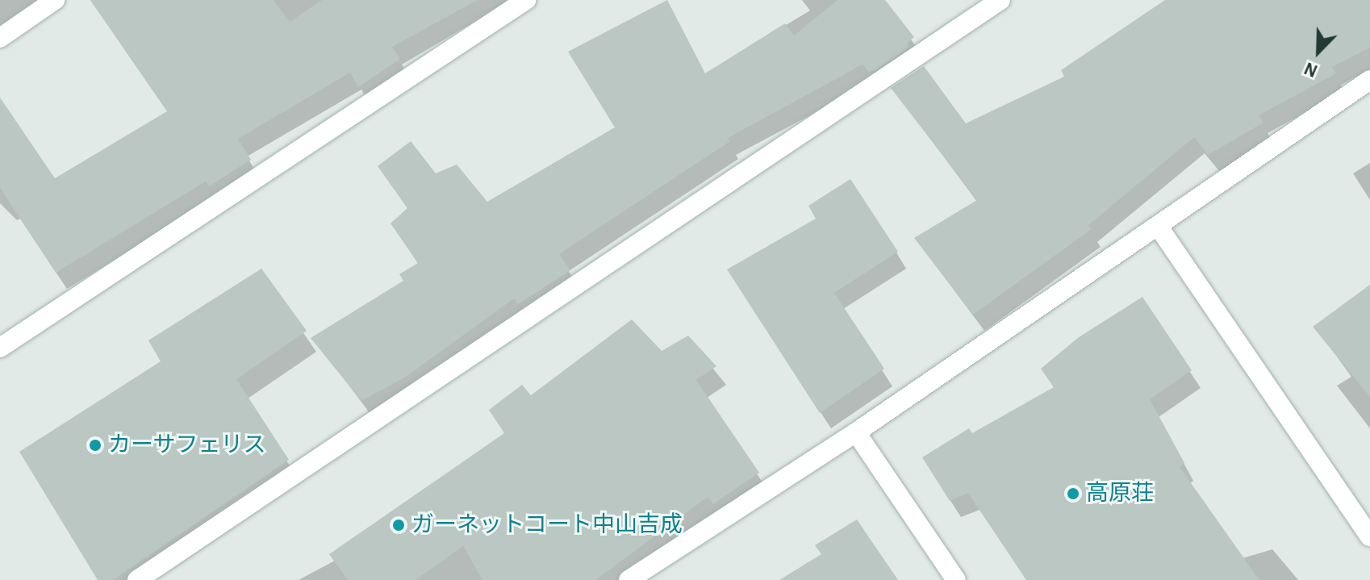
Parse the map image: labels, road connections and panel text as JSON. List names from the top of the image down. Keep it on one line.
{"places":["カーサフェリス","高原荘","ガーネットコート中山吉成"],"north":"bottom left"}
